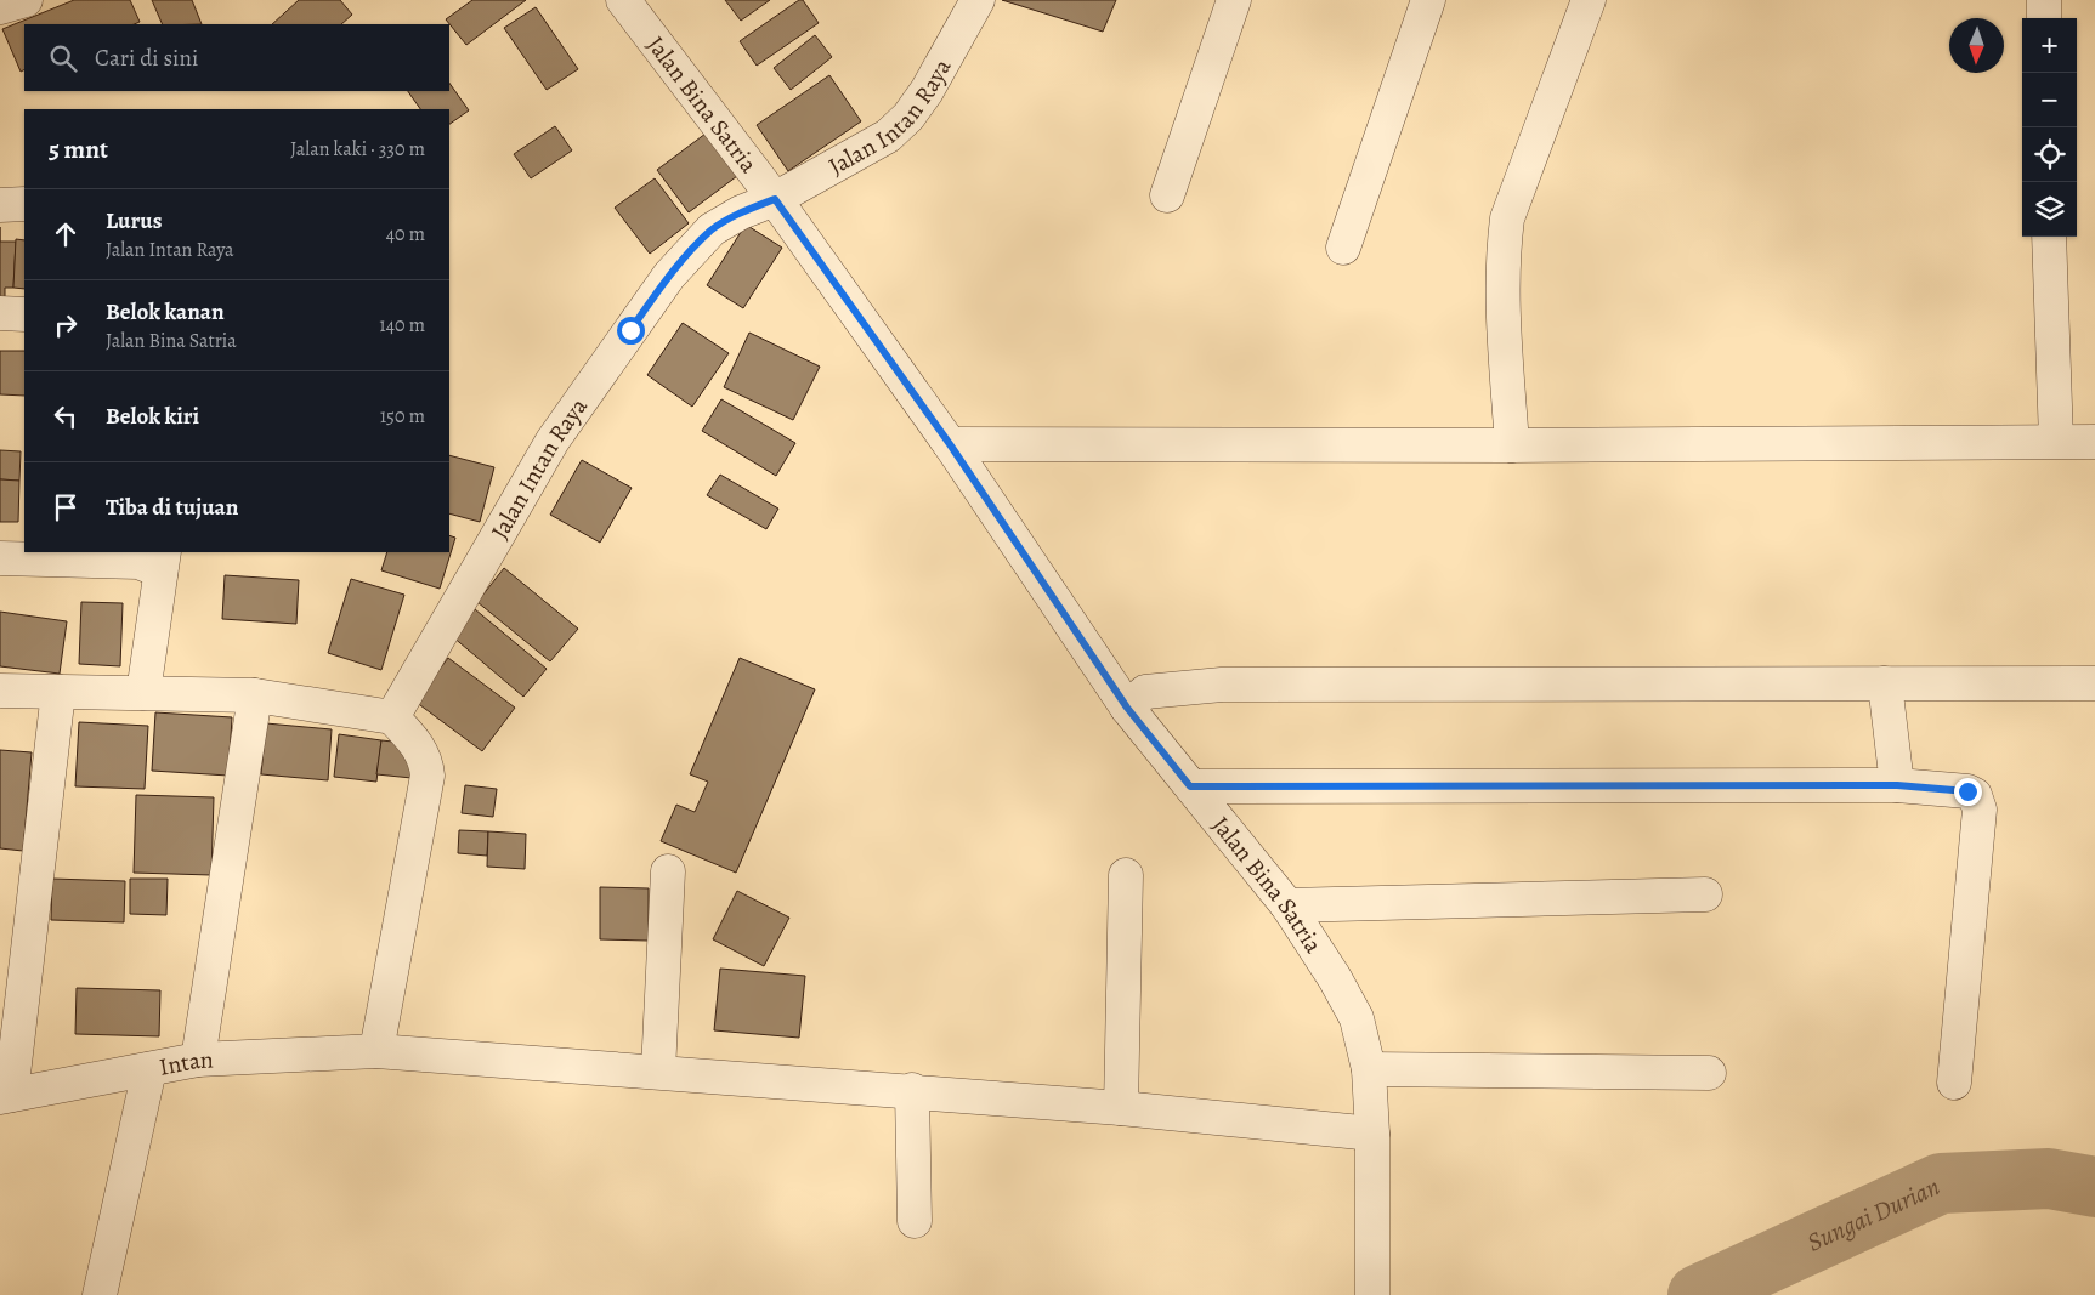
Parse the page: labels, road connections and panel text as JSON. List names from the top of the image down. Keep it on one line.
{"streets":{"street":["Jalan Bina Satria","Jalan Intan Raya","Intan"]},"crossings":[["Jalan Bina Satria","Jalan Intan Raya"],["Jalan Bina Satria","Intan"]],"water":["Sungai Durian"],"north":"bottom","page":{"map_buttons":["+","−"],"search":"Cari di sini","heading":["5 mnt","Jalan kaki · 330 m"],"list":[["Lurus","Jalan Intan Raya","40 m"],["Belok kanan","Jalan Bina Satria","140 m"],["Belok kiri","150 m"],"Tiba di tujuan"]}}
